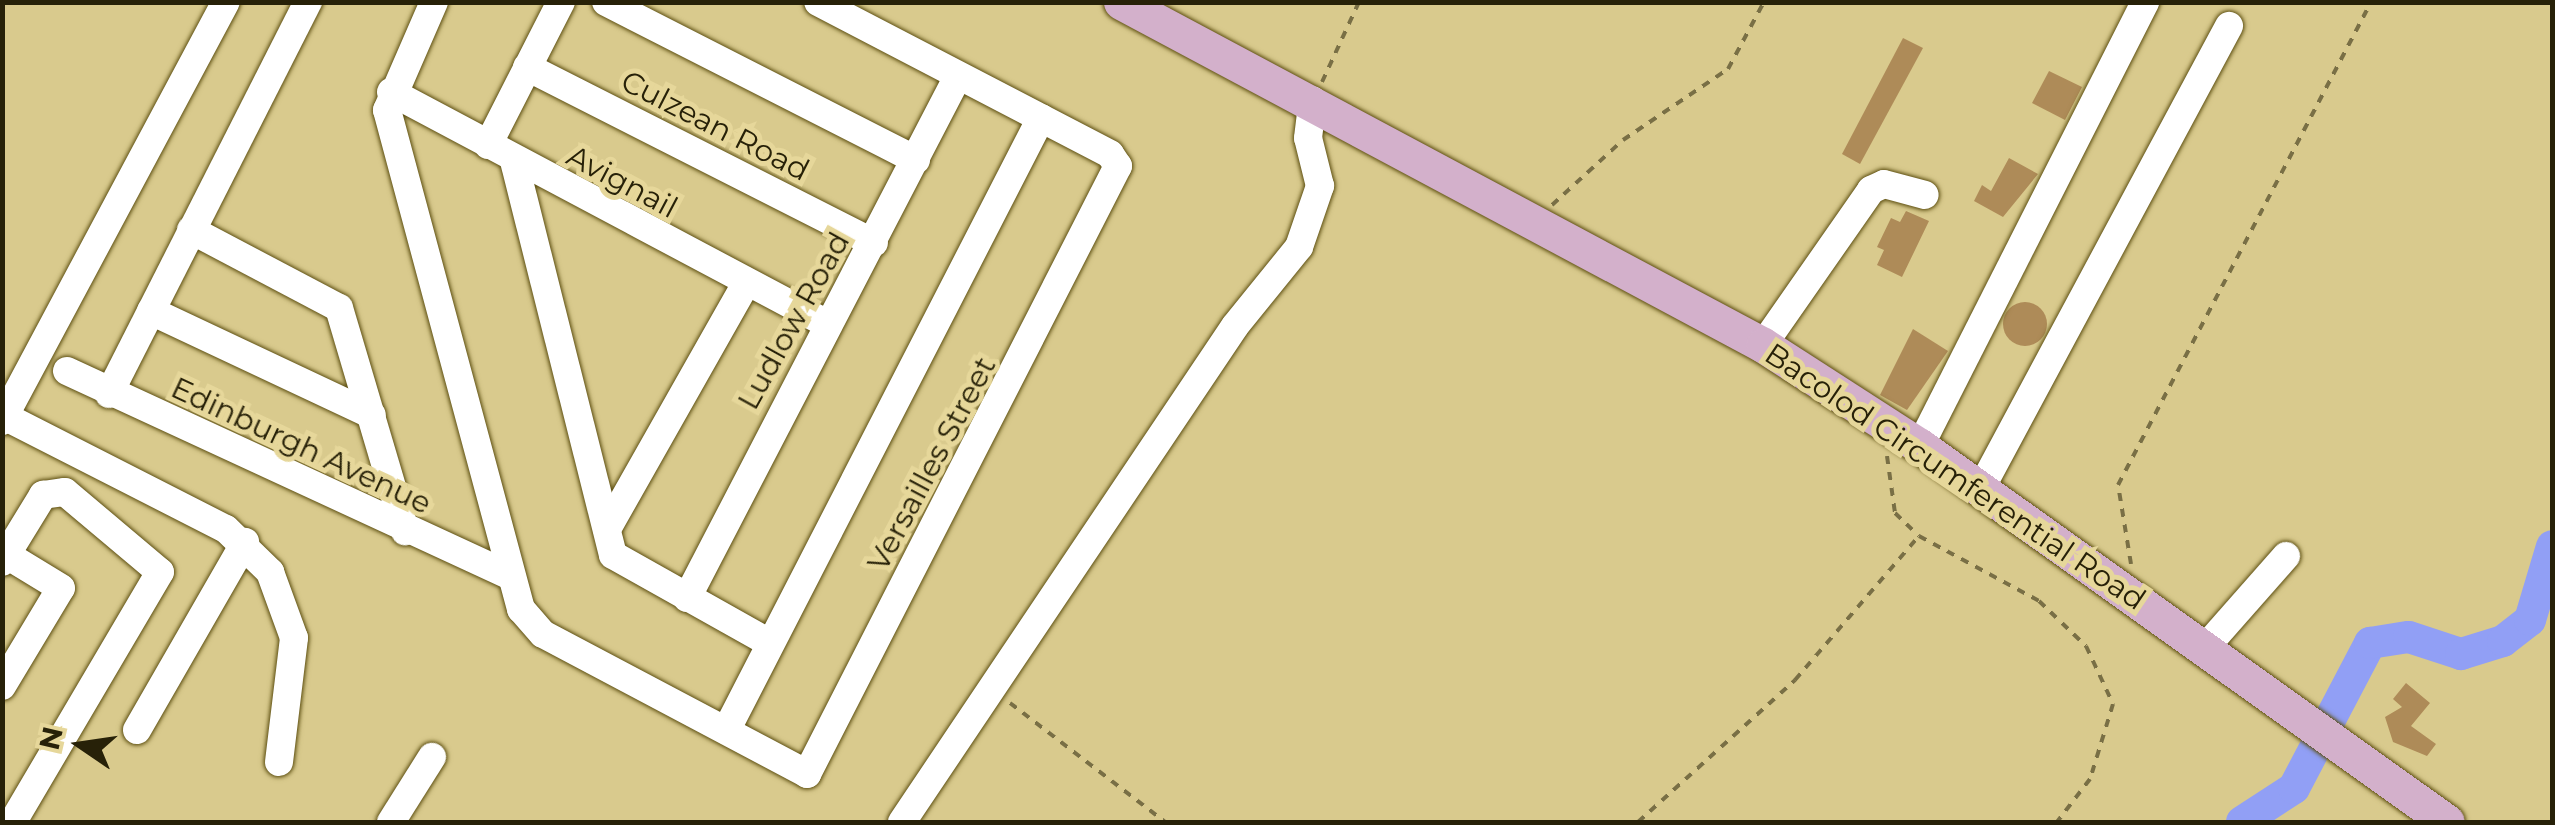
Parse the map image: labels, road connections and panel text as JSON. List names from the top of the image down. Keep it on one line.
{"streets":{"main road":["Bacolod Circumferential Road"],"street":["Culzean Road","Avignail","Ludlow Road","Edinburgh Avenue","Versailles Street"]},"crossings":[["Culzean Road","Ludlow Road"],["Avignail","Ludlow Road"]],"north":"left"}
